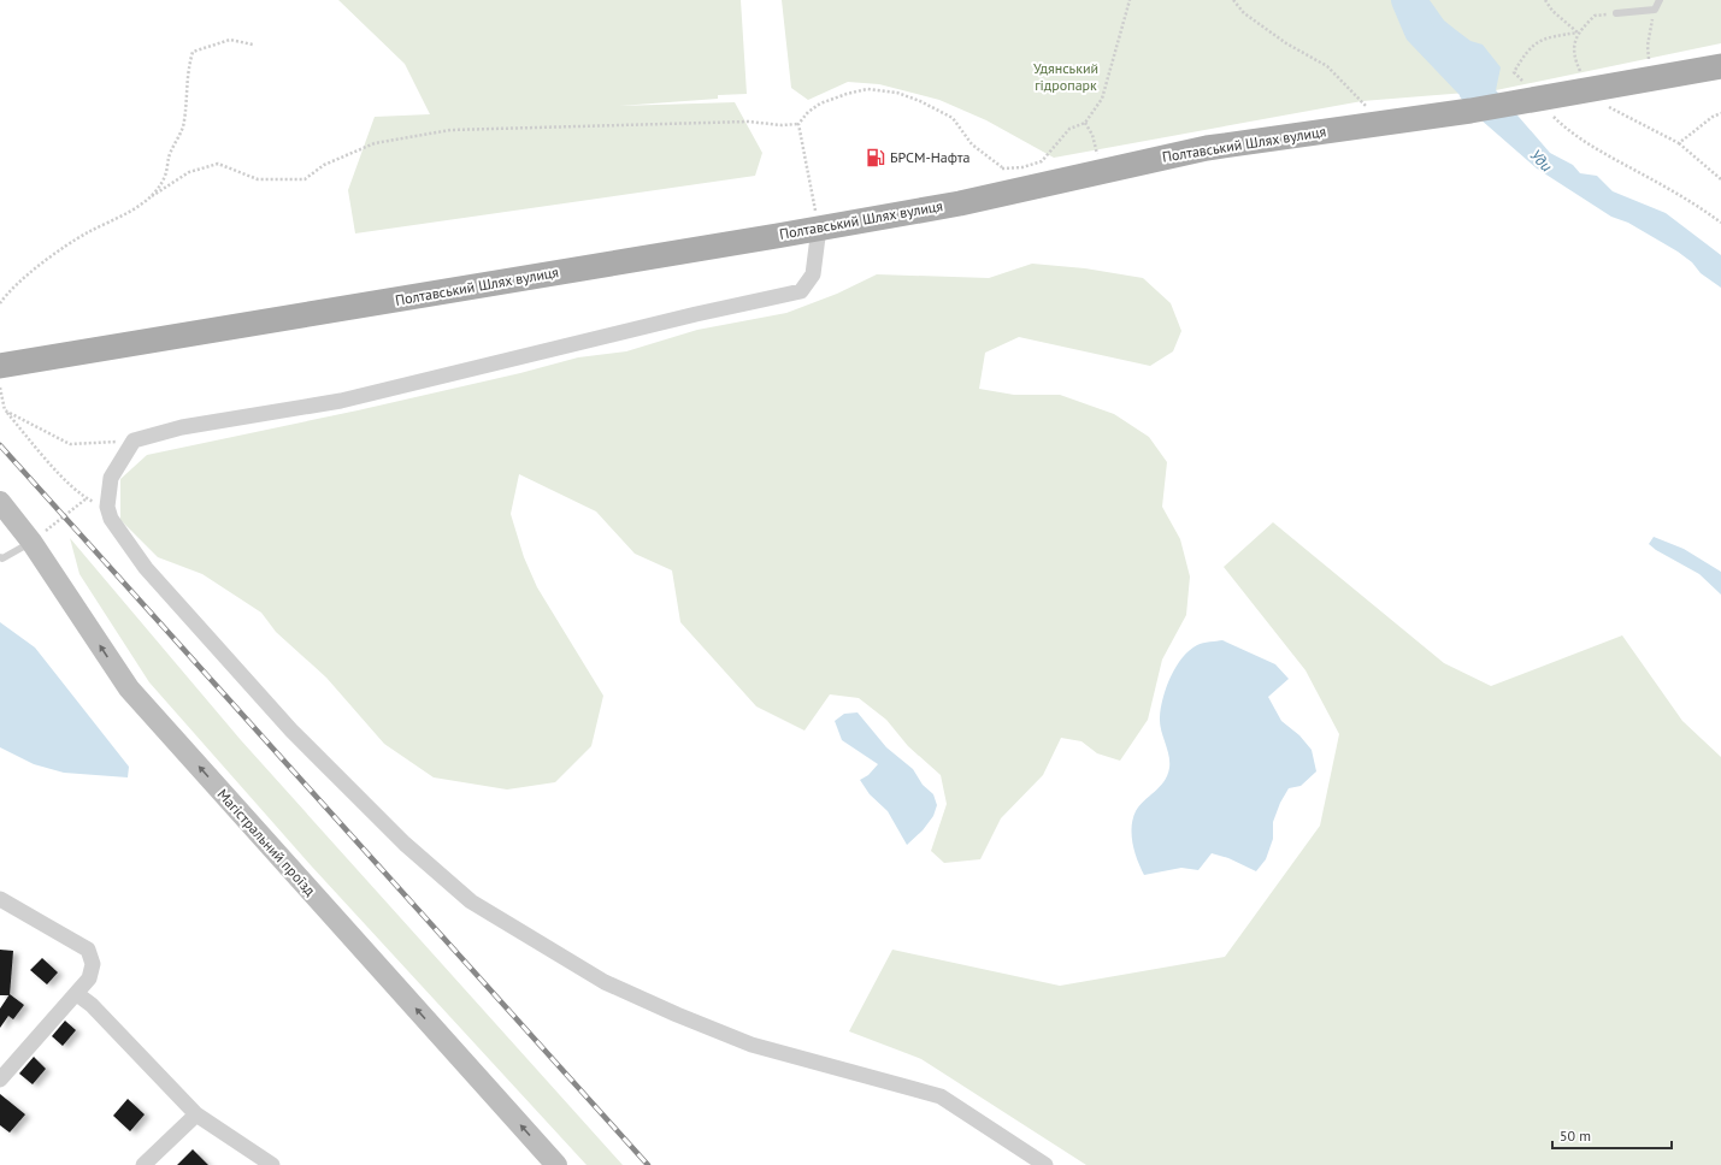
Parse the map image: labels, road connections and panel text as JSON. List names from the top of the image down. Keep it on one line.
{"streets":{"main road":["Полтавський Шлях вулиця","Магістральний проїзд"]},"one_way":["Магістральний проїзд"],"water":["Уди"],"parks":["Удянський гідропарк"],"places":{"fuel station":["БРСМ-Нафта"]},"scale_bar":"50 m"}
